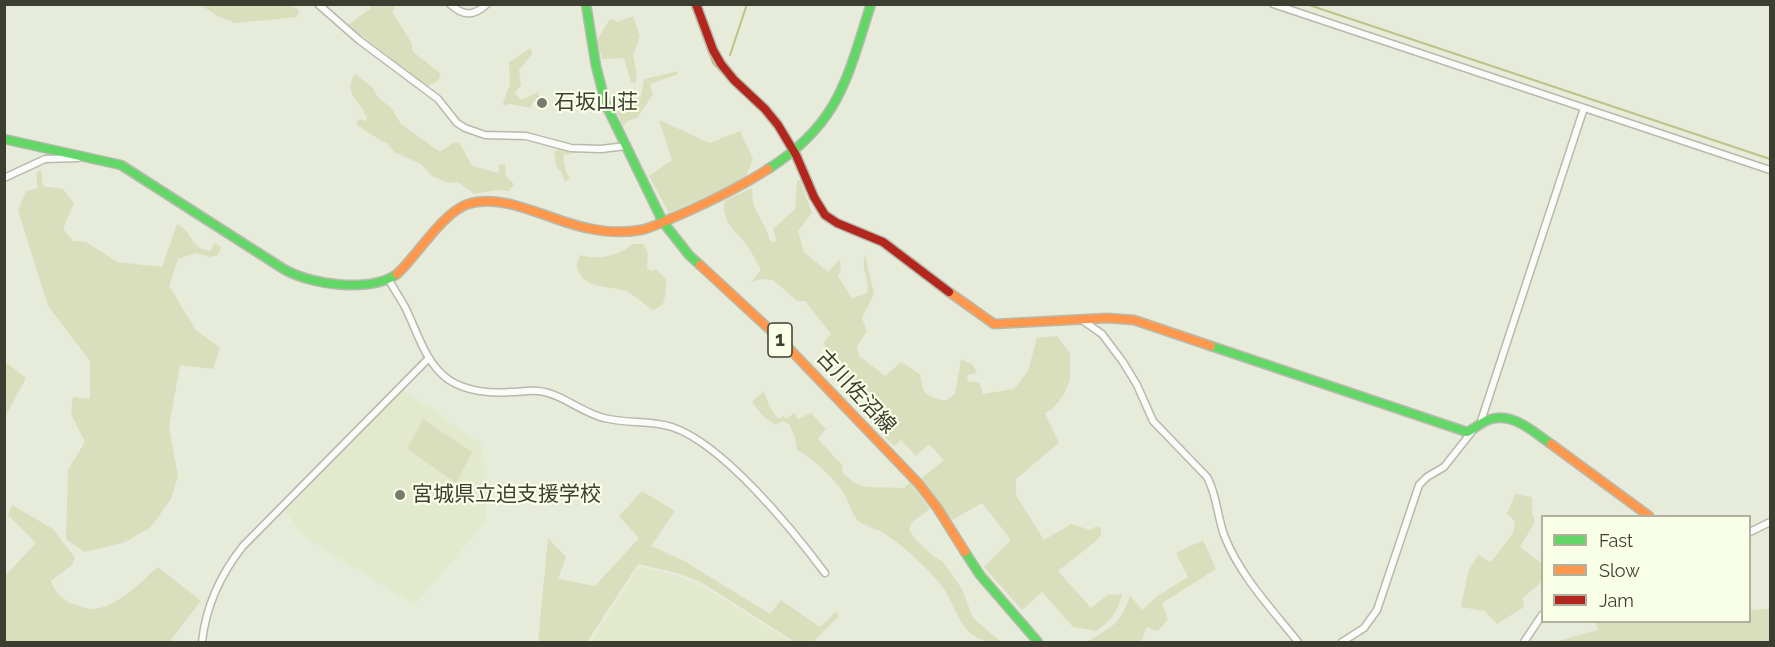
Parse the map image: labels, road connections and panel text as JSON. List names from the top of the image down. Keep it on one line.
{"streets":{"street":["1","古川佐沼線"]},"places":["石坂山荘","宮城県立迫支援学校"],"legend":["Fast","Slow","Jam"]}
